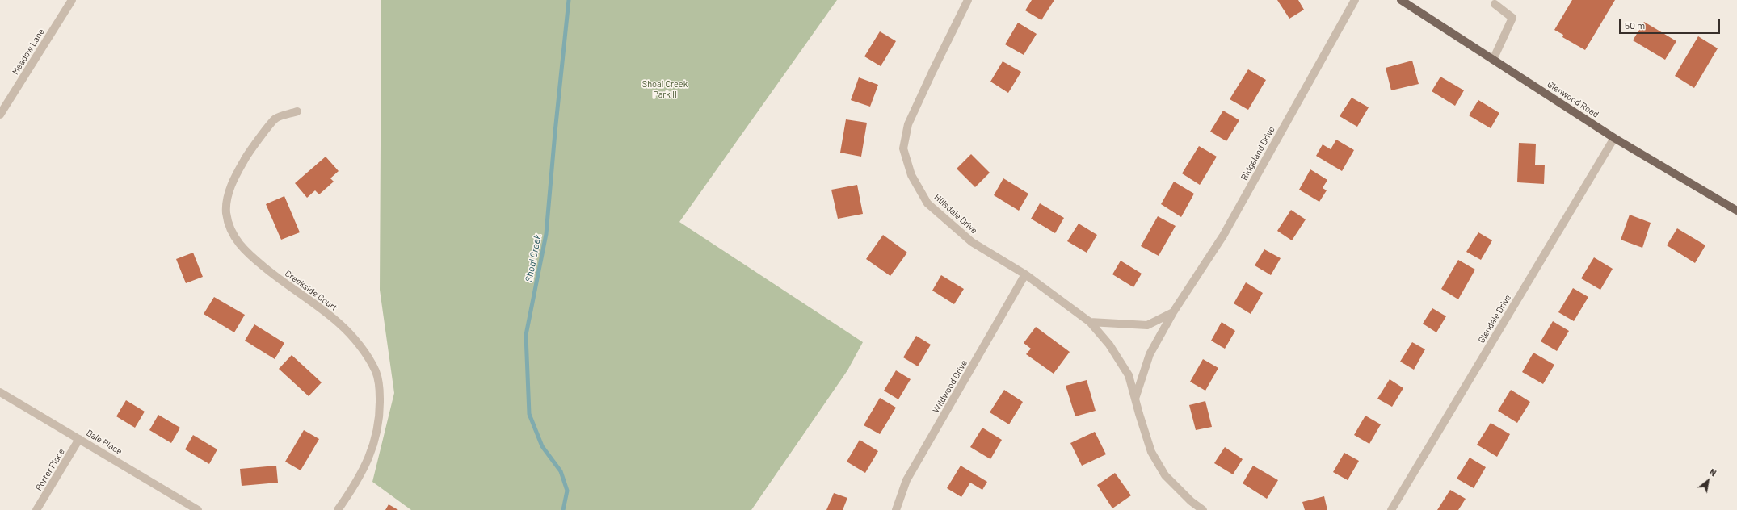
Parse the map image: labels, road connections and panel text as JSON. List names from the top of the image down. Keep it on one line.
{"streets":{"main road":["Glenwood Road"],"street":["Meadow Lane","Ridgeland Drive","Hillsdale Drive","Creekside Court","Glendale Drive","Wildwood Drive","Dale Place","Porter Place"]},"crossings":[["Glenwood Road","Glendale Drive"],["Ridgeland Drive","Hillsdale Drive"],["Hillsdale Drive","Wildwood Drive"],["Dale Place","Porter Place"]],"water":["Shoal Creek"],"parks":["Shoal Creek Park II"],"scale_bar":"50 m","north":"top right"}
